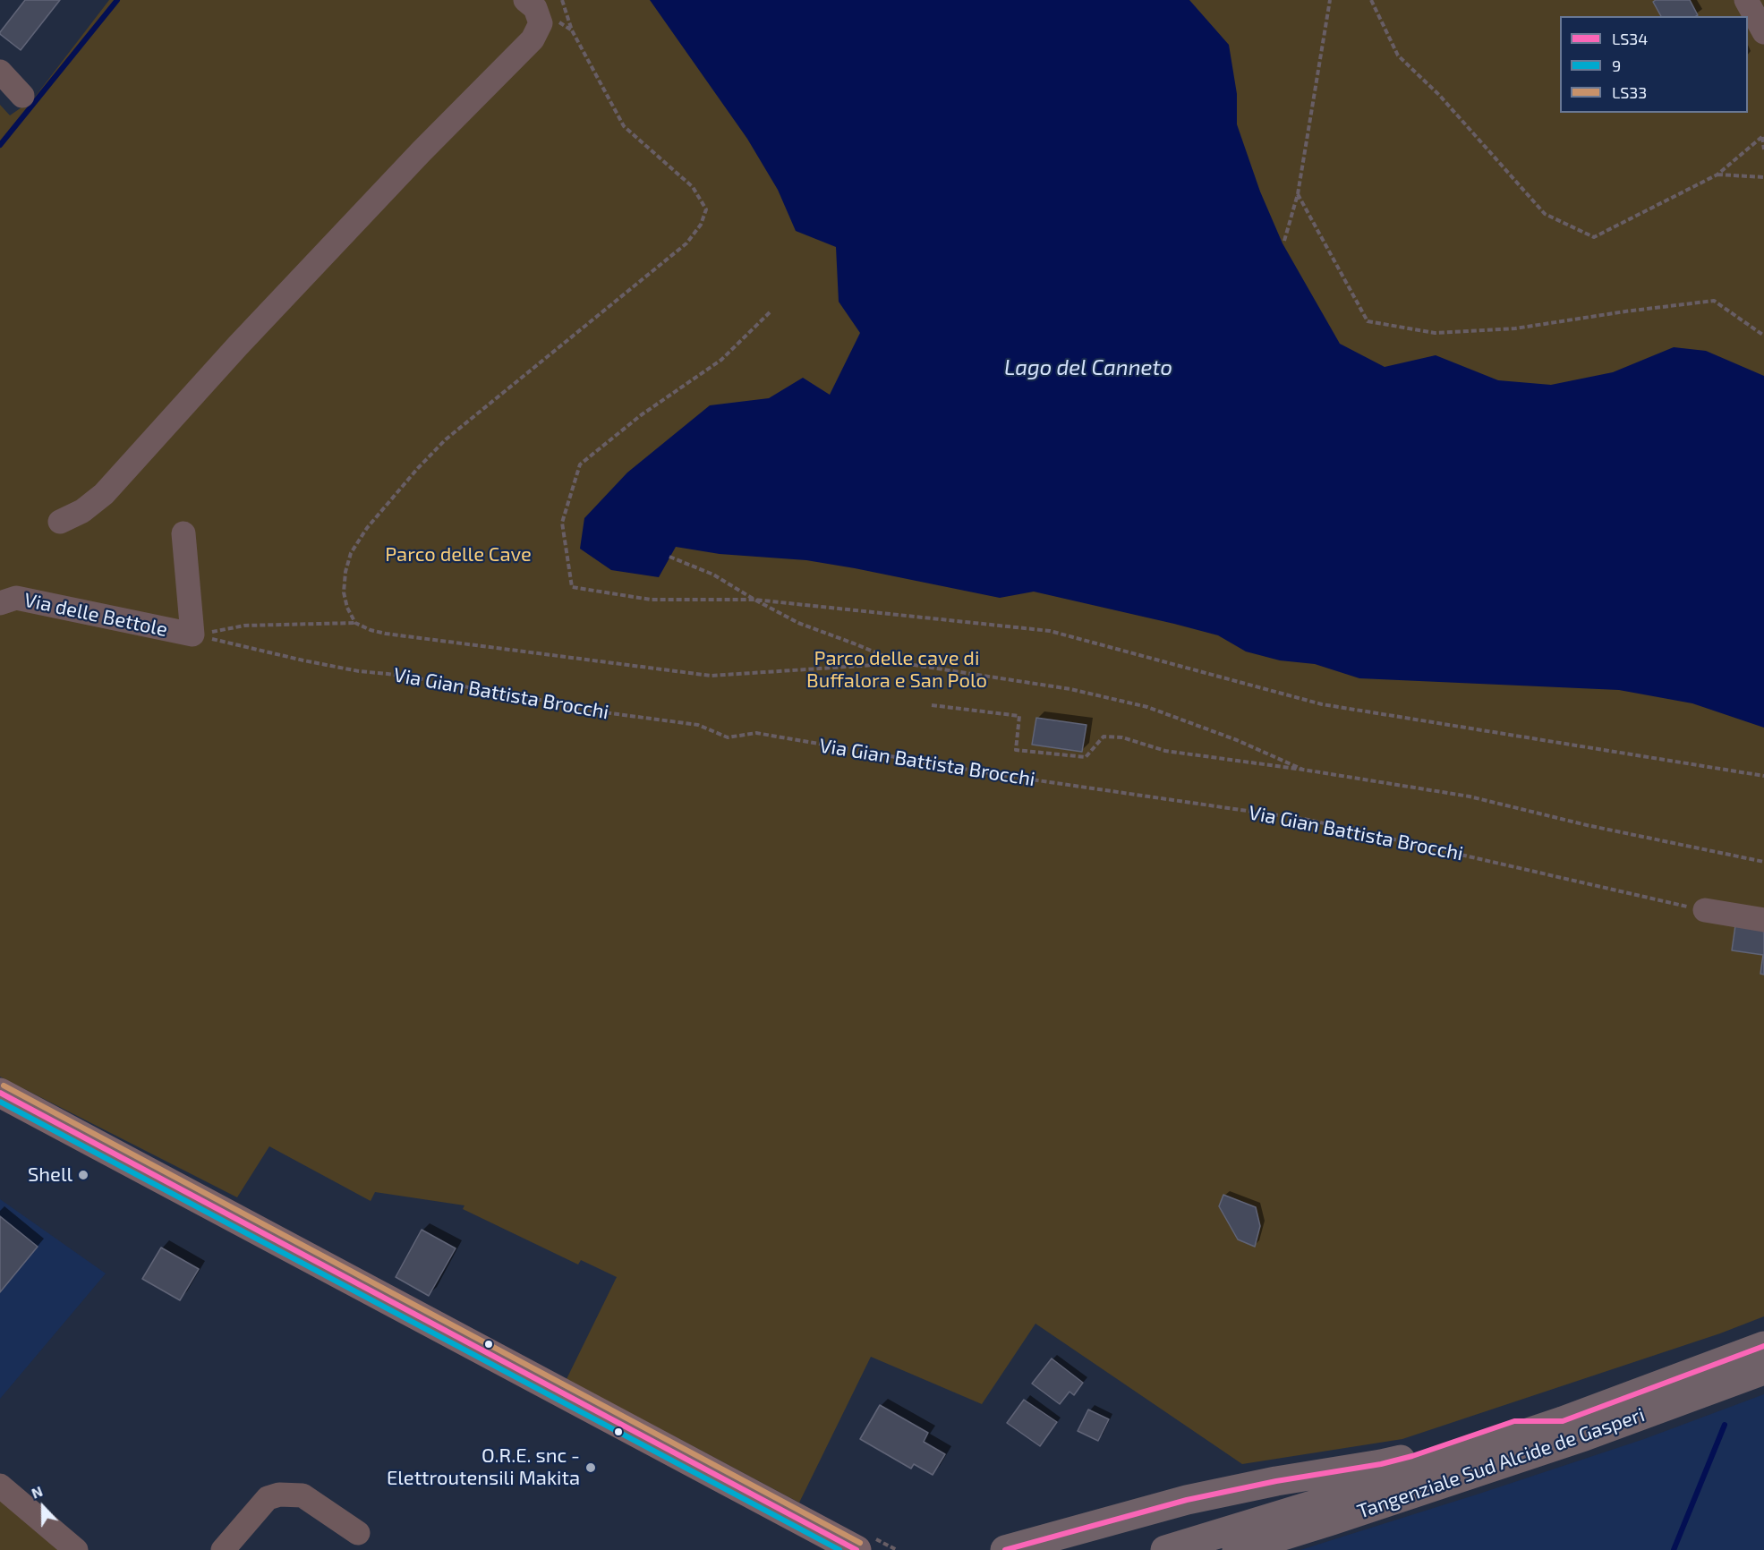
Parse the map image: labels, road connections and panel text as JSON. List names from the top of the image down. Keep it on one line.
{"streets":{"highway":["Tangenziale Sud Alcide de Gasperi"],"street":["Via delle Bettole"],"path":["Via Gian Battista Brocchi"]},"crossings":[["Via delle Bettole","Via Gian Battista Brocchi"]],"water":["Lago del Canneto"],"parks":["Parco delle Cave","Parco delle cave di Buffalora e San Polo"],"places":["Shell","O.R.E. snc - Elettroutensili Makita"],"lines":["transit line LS33","transit line LS34","transit line 9"],"legend":["LS34","9","LS33"],"north":"top"}
